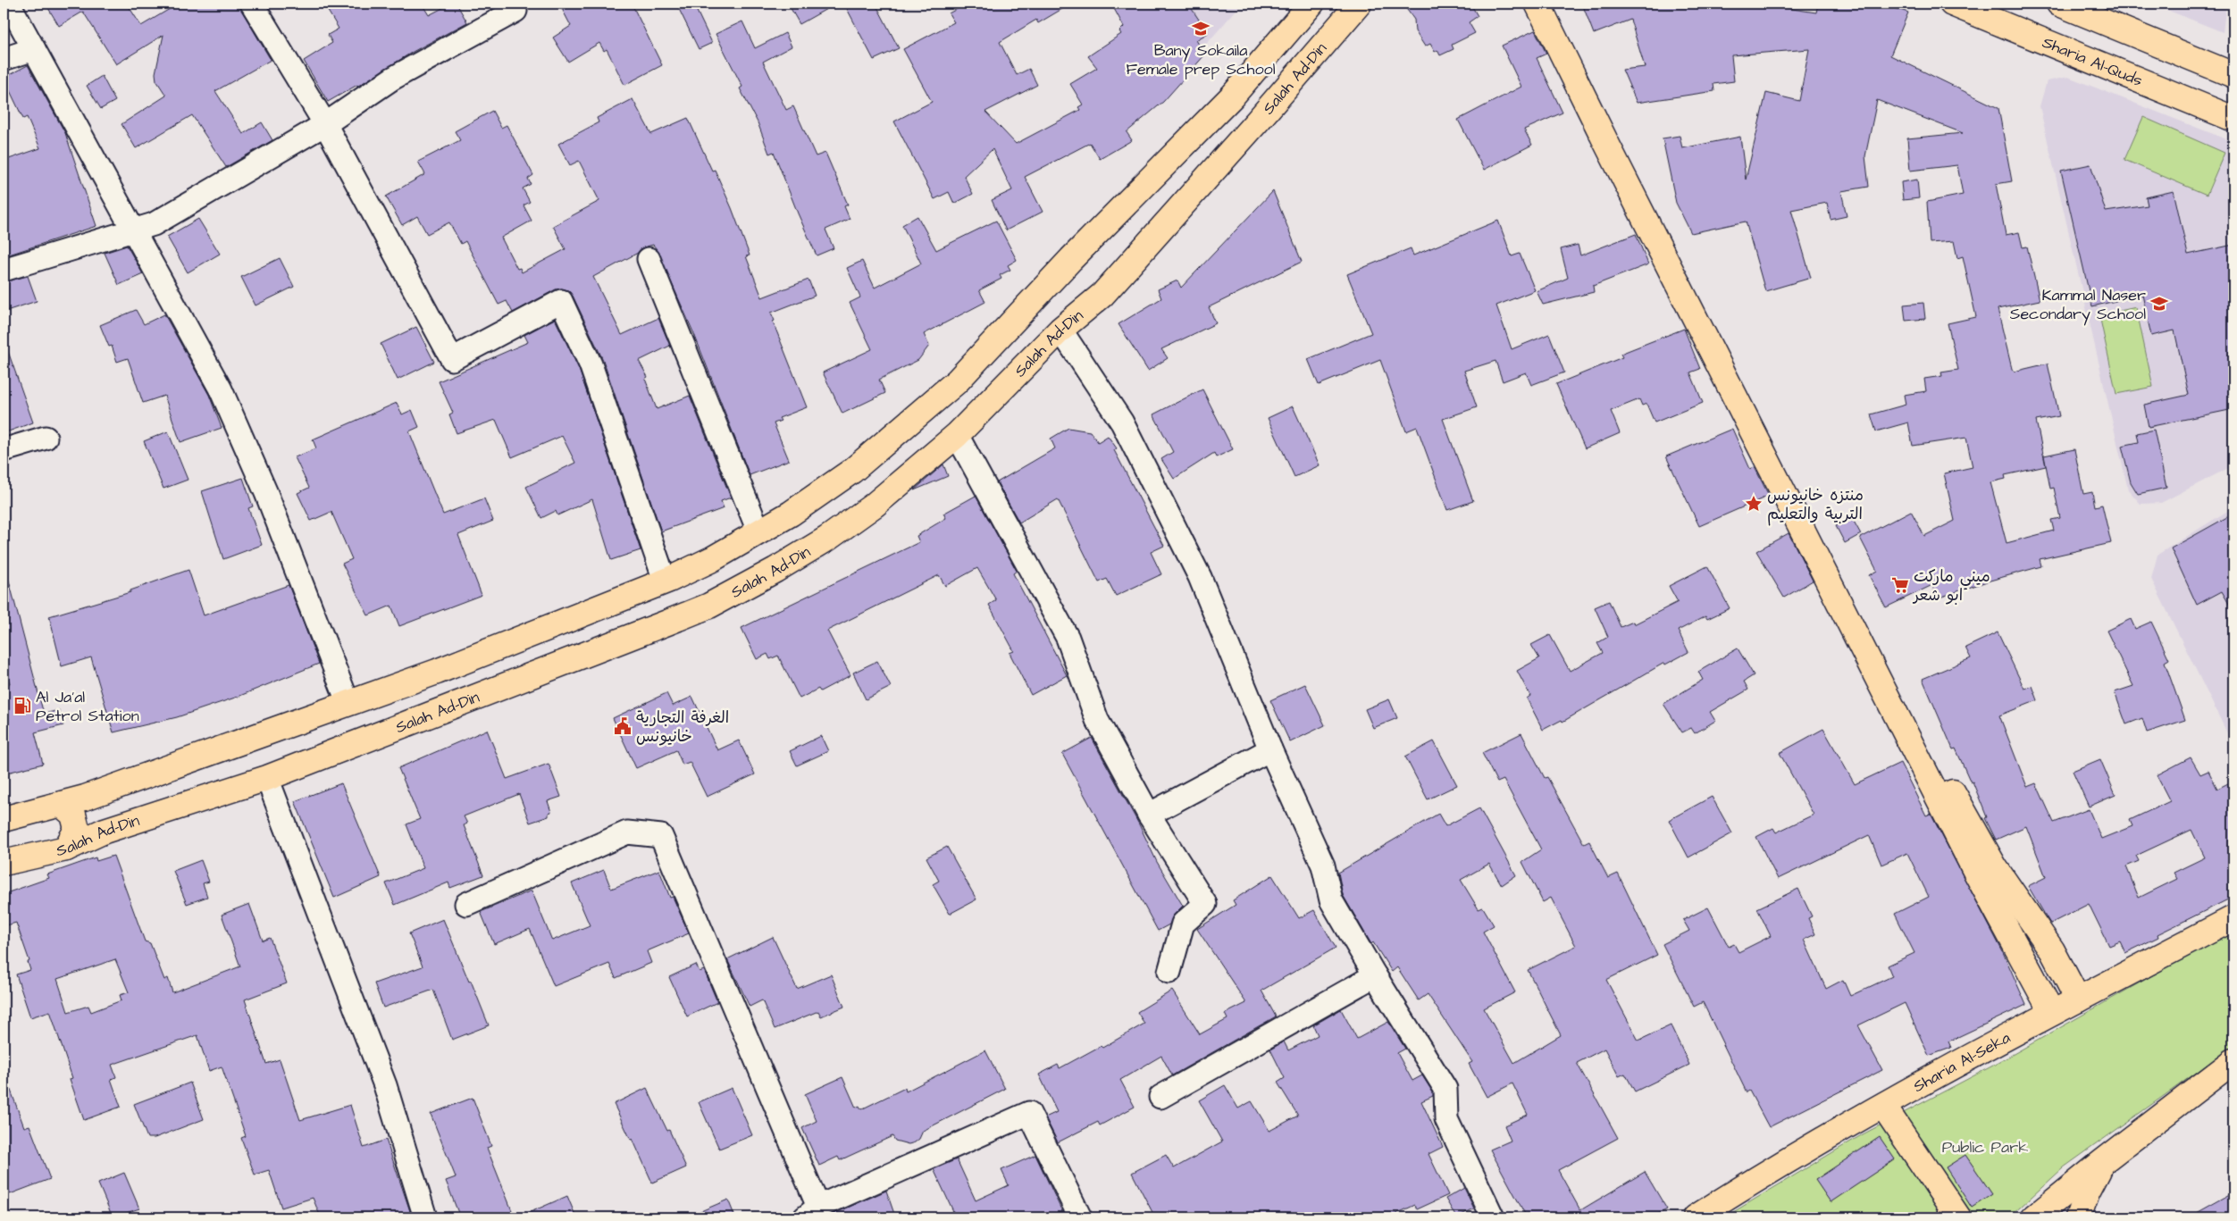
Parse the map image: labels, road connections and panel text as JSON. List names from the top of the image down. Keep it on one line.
{"streets":{"main road":["Sharia Al-Quds","Salah Ad-Din","Sharia Al-Seka"]},"parks":["Public Park"],"places":{"school or university":["Bany Sokaila Female prep School","Kammal Naser Secondary School"],"place":["منتزه خانيونس التربية والتعليم"],"supermarket":["ميني ماركت ابو شعر"],"fuel station":["Al Ja'al Petrol Station"],"public building":["الغرفة التجارية خانيونس"]}}
